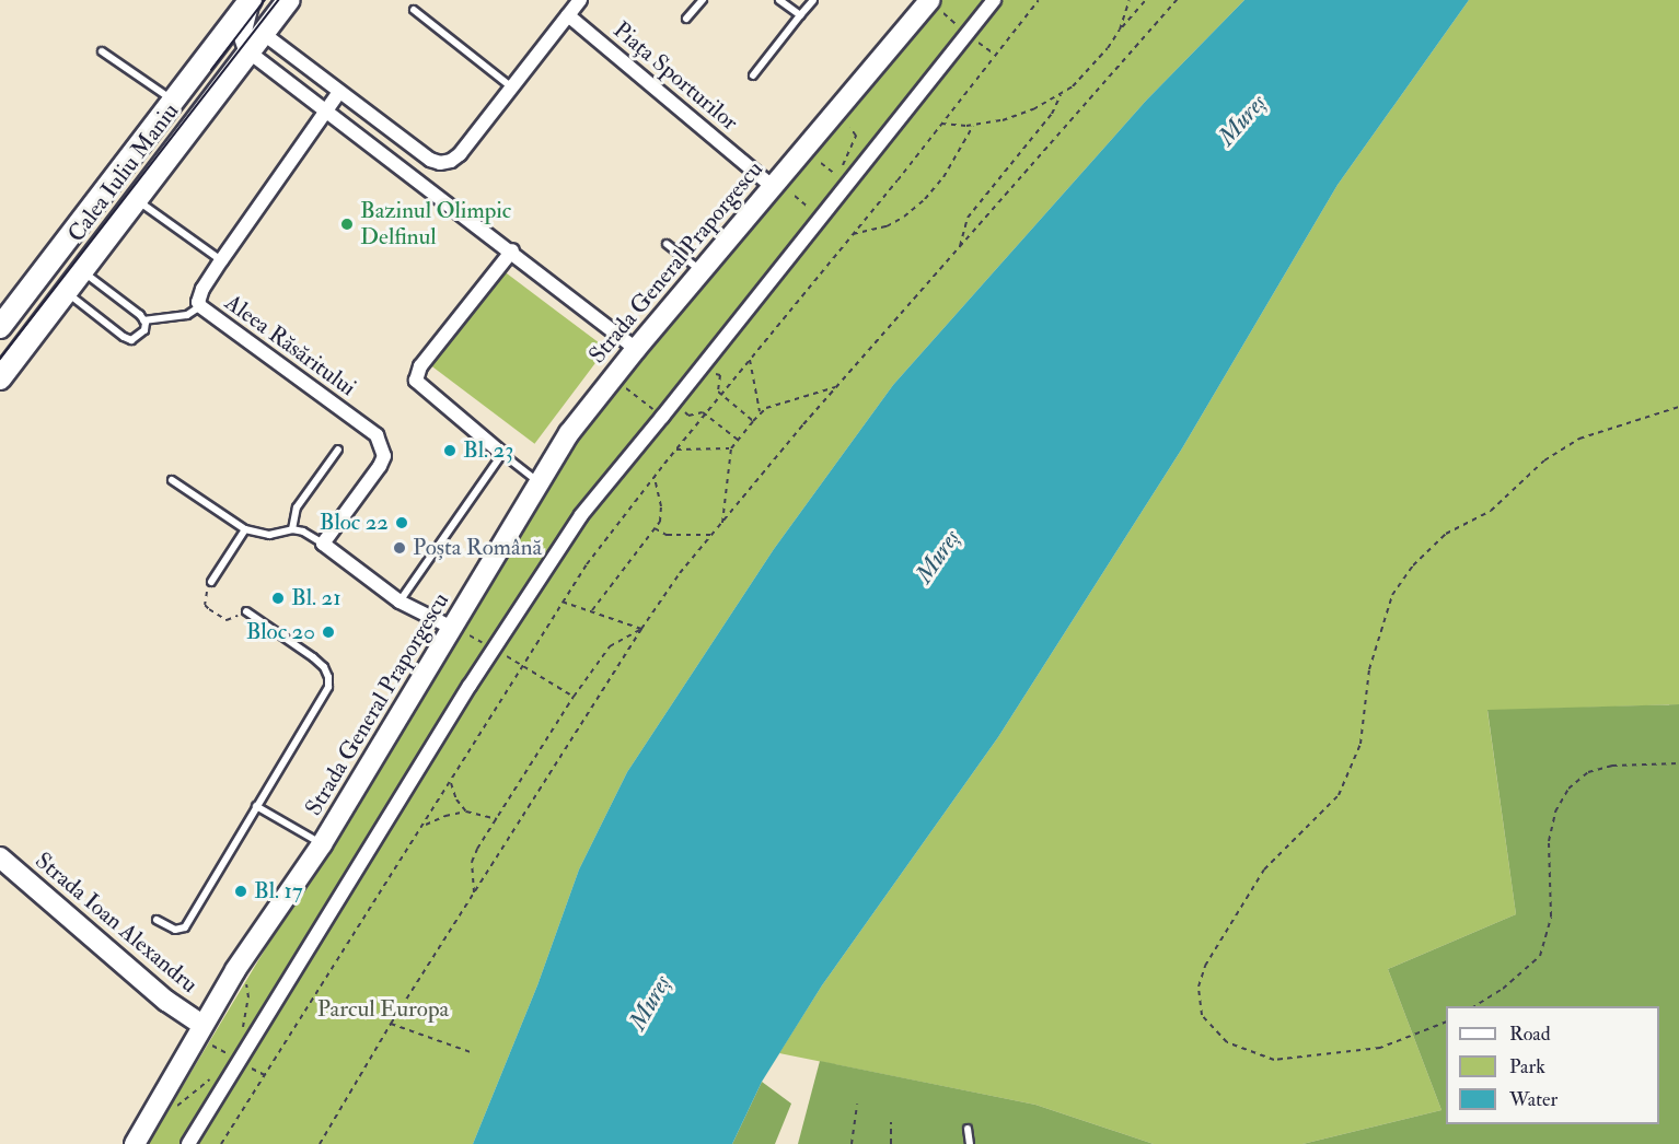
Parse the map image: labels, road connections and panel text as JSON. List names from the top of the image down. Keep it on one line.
{"streets":{"main road":["Calea Iuliu Maniu"],"street":["Piața Sporturilor","Strada General Praporgescu","Aleea Răsăritului","Strada Ioan Alexandru"]},"crossings":[["Piața Sporturilor","Strada General Praporgescu"],["Strada General Praporgescu","Strada Ioan Alexandru"]],"water":["Mureș"],"parks":["Parcul Europa"],"places":["Bazinul Olimpic Delfinul","Bl. 23","Bloc 22","Poșta Română","Bl. 21","Bloc 20","Bl. 17"],"legend":["Road","Park","Water"]}
